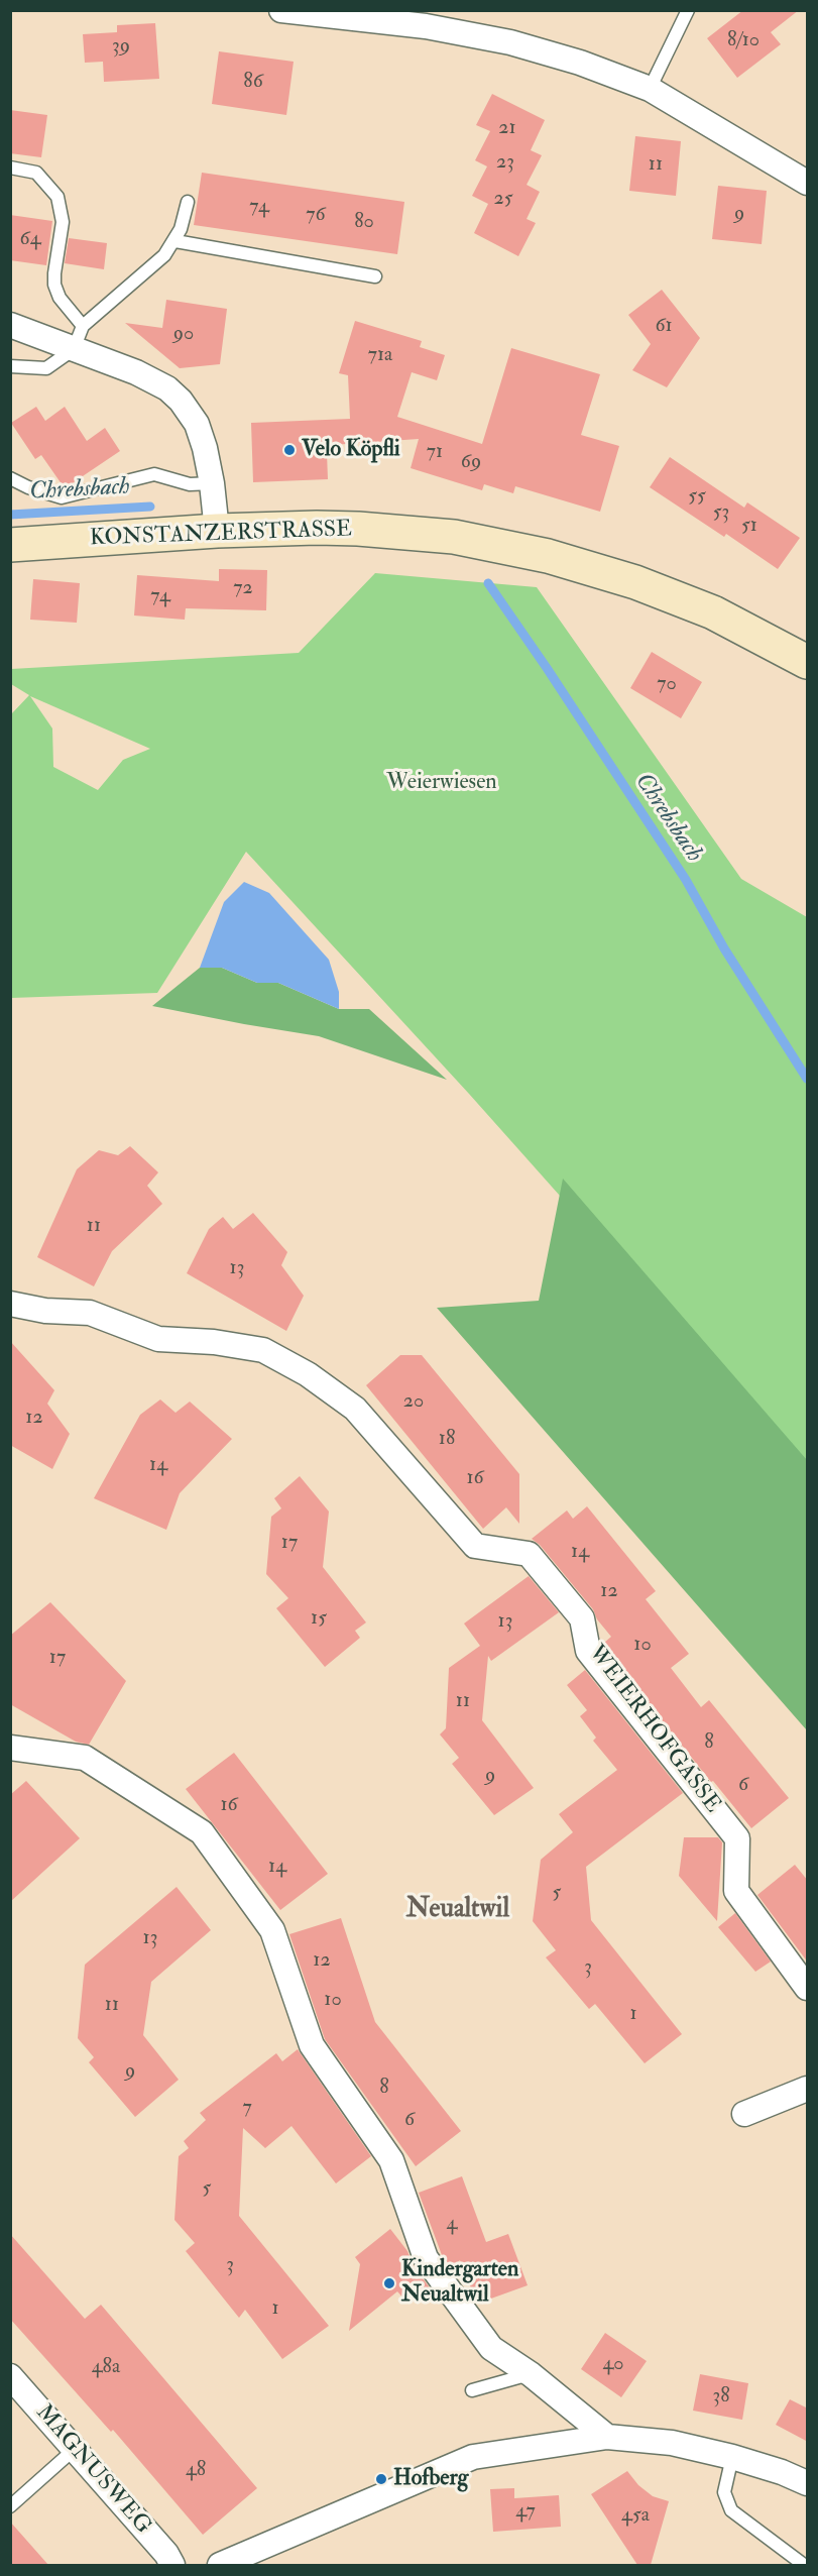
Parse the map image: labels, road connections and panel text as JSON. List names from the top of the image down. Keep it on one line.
{"streets":{"main road":["KONSTANZERSTRASSE"],"street":["WEIERHOFGASSE","MAGNUSWEG"]},"districts":["Neualtwil"],"water":["Chrebsbach"],"parks":["Weierwiesen"],"places":["Velo Köpfli","Kindergarten Neualtwil","Hofberg"],"house_numbers":["8/10","39","86","21","23","11","25","74","9","76","80","64","61","90","71a","71","69","55","53","51","72","74","70","11","13","20","12","18","14","16","17","14","12","15","13","10","17","11","8","9","6","16","14","5","13","12","3","10","11","1","9","8","7","6","5","4","3","1","40","48a","38","48","47","45a"]}
